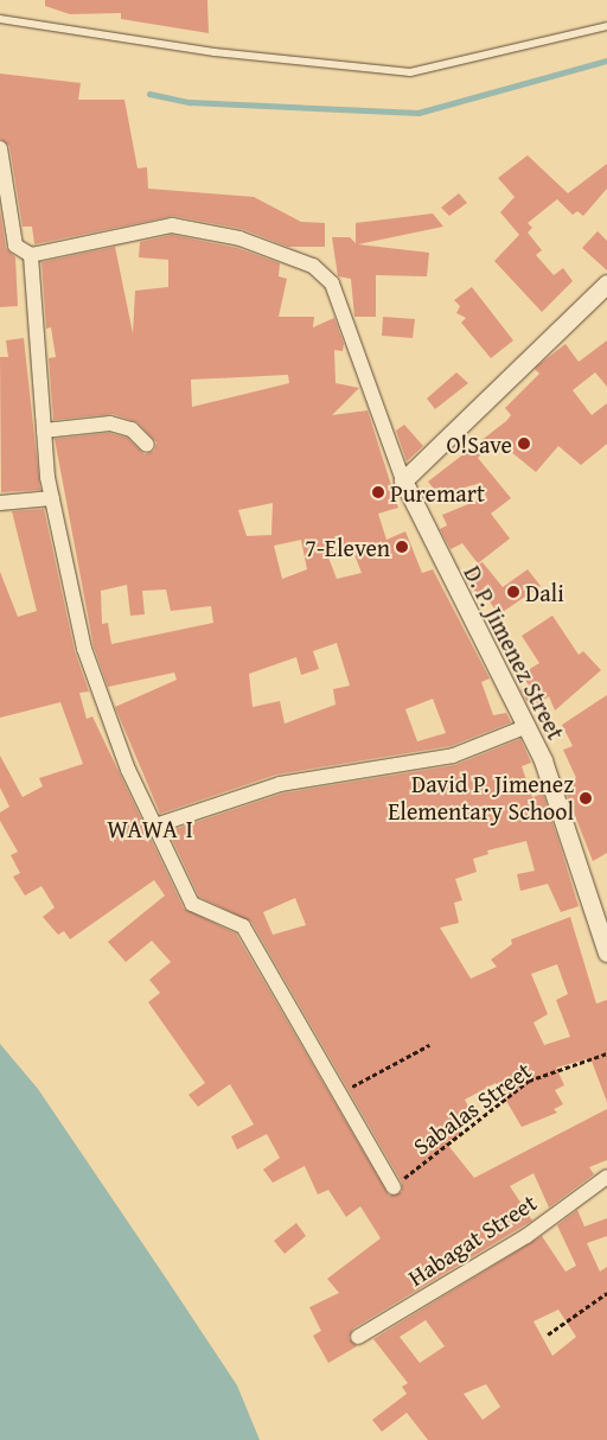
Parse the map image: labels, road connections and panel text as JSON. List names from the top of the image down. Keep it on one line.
{"streets":{"street":["D. P. Jimenez Street","Habagat Street"],"path":["Sabalas Street"]},"districts":["WAWA I"],"places":["O!Save","Puremart","7-Eleven","Dali","David P. Jimenez Elementary School"]}
